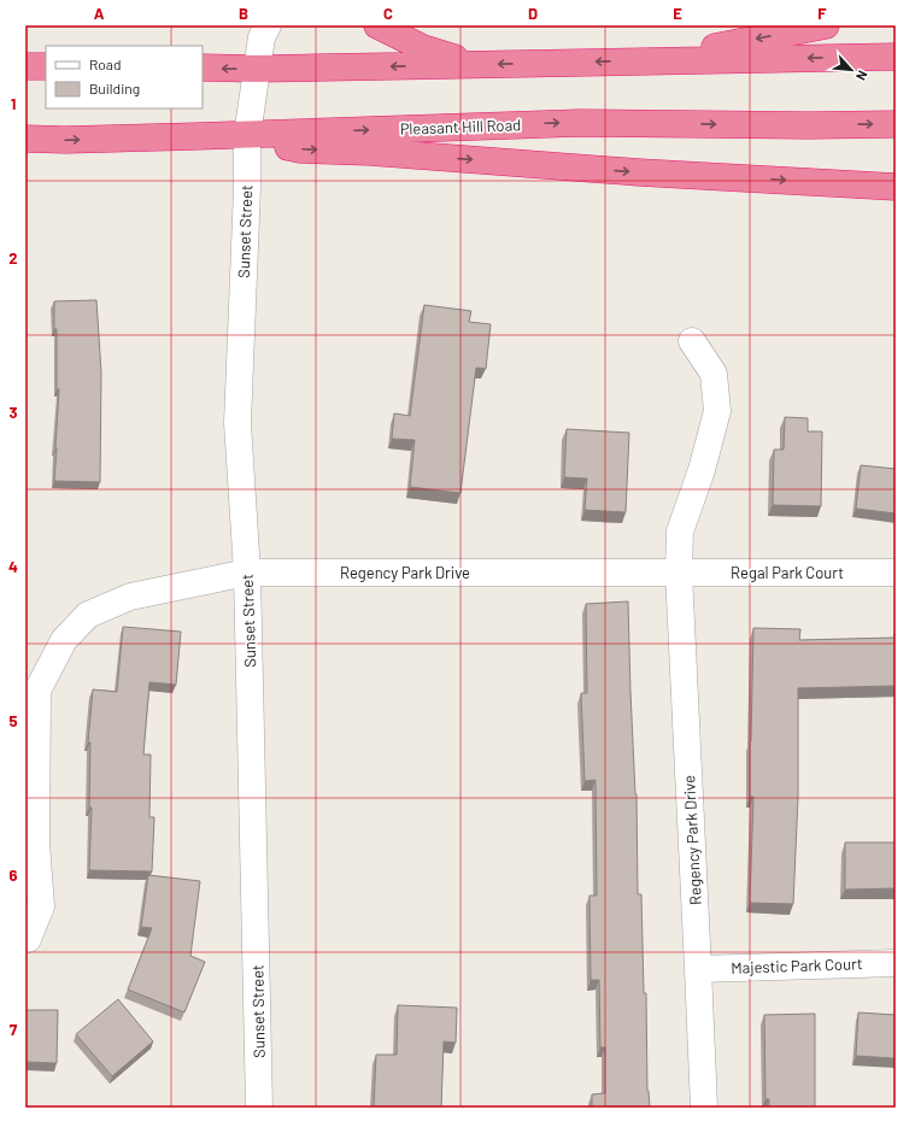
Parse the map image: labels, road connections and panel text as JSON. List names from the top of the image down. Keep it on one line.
{"streets":{"highway":["Pleasant Hill Road"],"street":["Sunset Street","Regency Park Drive","Regal Park Court","Majestic Park Court"]},"crossings":[["Pleasant Hill Road","Sunset Street"],["Sunset Street","Regency Park Drive"],["Regency Park Drive","Regal Park Court"],["Regency Park Drive","Majestic Park Court"]],"legend":["Road","Building"],"north":"bottom right","grid":{"columns":["A","B","C","D","E","F"],"rows":["1","2","3","4","5","6","7"]}}
